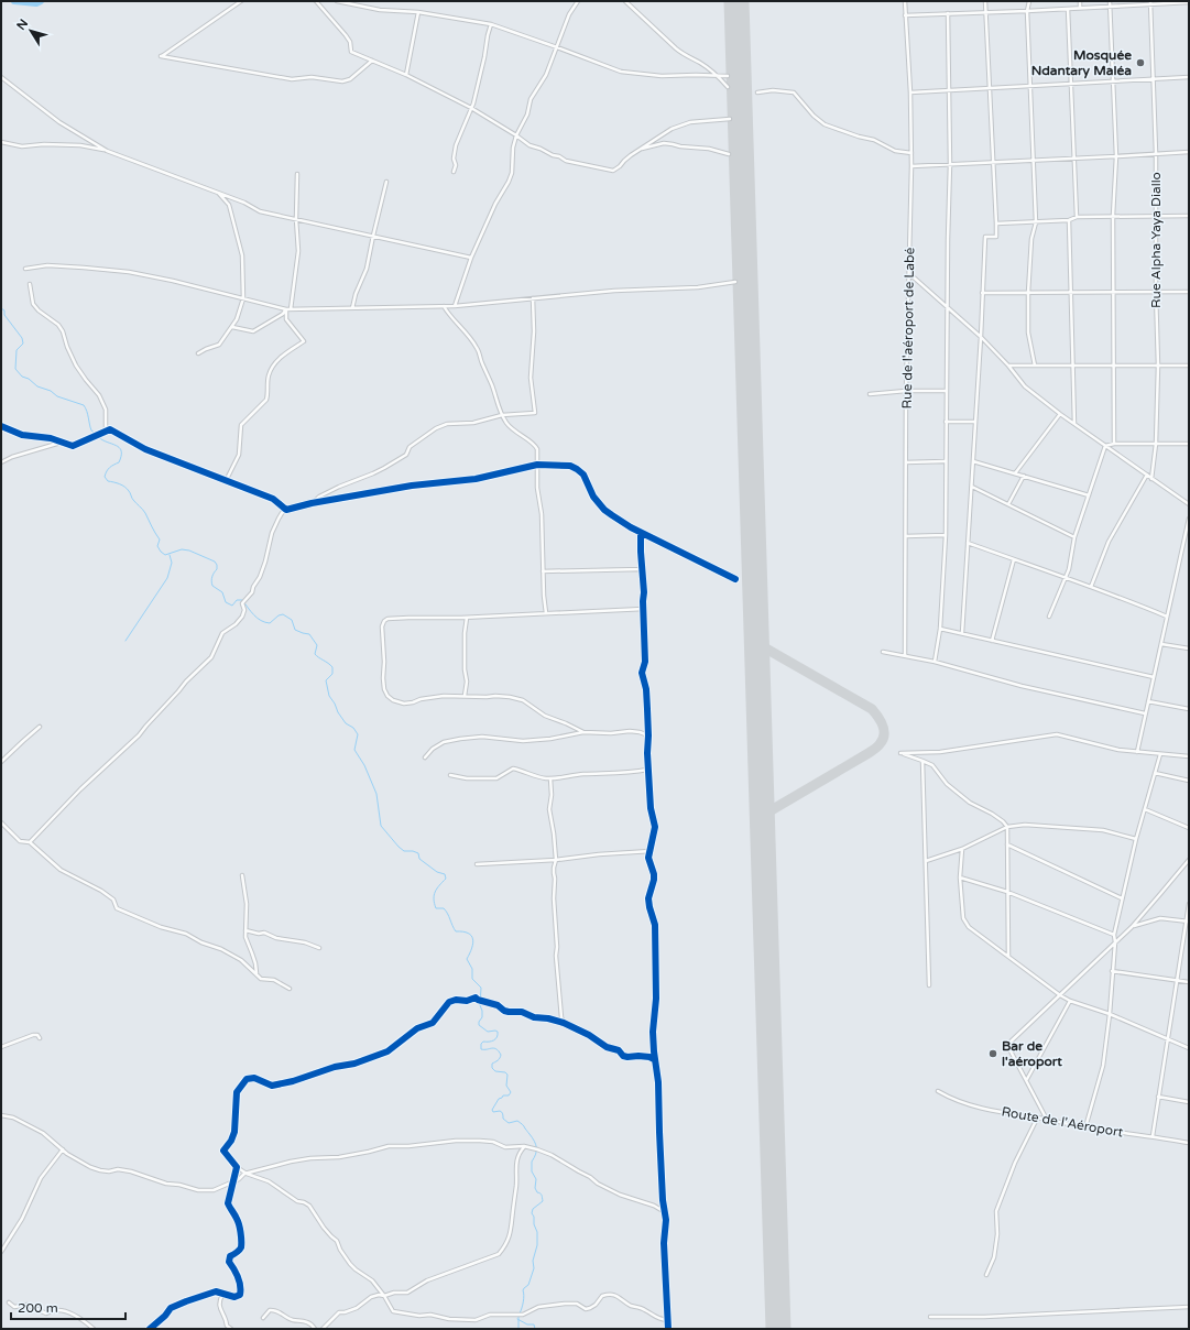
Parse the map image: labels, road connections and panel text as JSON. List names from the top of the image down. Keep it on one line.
{"streets":{"street":["Rue Alpha Yaya Diallo","Rue de l'aéroport de Labé","Route de l'Aéroport"]},"places":["Mosquée Ndantary Maléa","Bar de l'aéroport"],"scale_bar":"200 m","north":"top left"}
